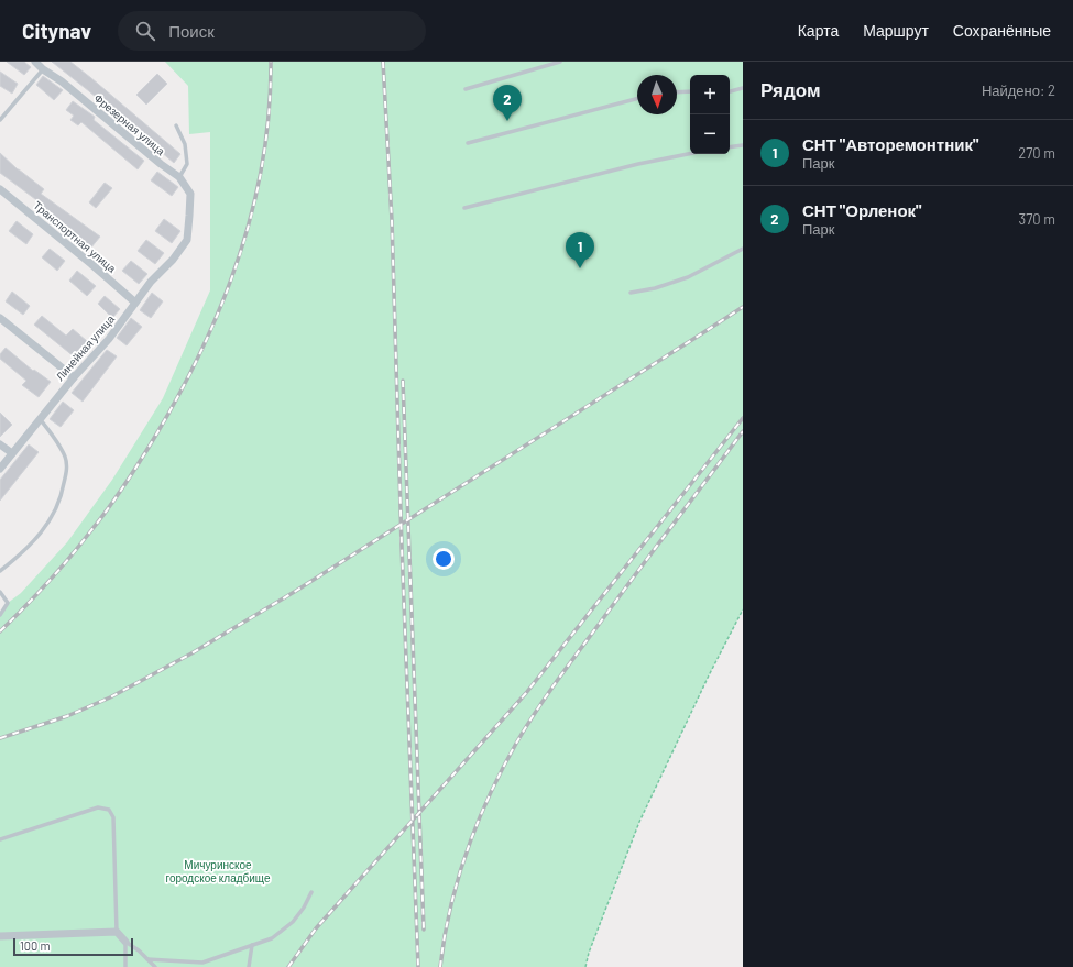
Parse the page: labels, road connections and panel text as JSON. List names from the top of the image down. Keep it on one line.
{"streets":{"street":["Фрезерная улица","Транспортная улица","Линейная улица"]},"crossings":[["Фрезерная улица","Линейная улица"],["Транспортная улица","Линейная улица"]],"parks":["Мичуринское городское кладбище"],"scale_bar":"100 m","north":"bottom","page":{"header":"Citynav","search":"Поиск","nav":["Карта","Маршрут","Сохранённые"],"heading":["Рядом","Найдено: 2"],"map_buttons":["+","−"],"pins":["2","1"],"list":[{"mark":"1","name":"СНТ \"Авторемонтник\"","note":"Парк","value":"270 m"},{"mark":"2","name":"СНТ \"Орленок\"","note":"Парк","value":"370 m"}],"scale":"100 m"}}
